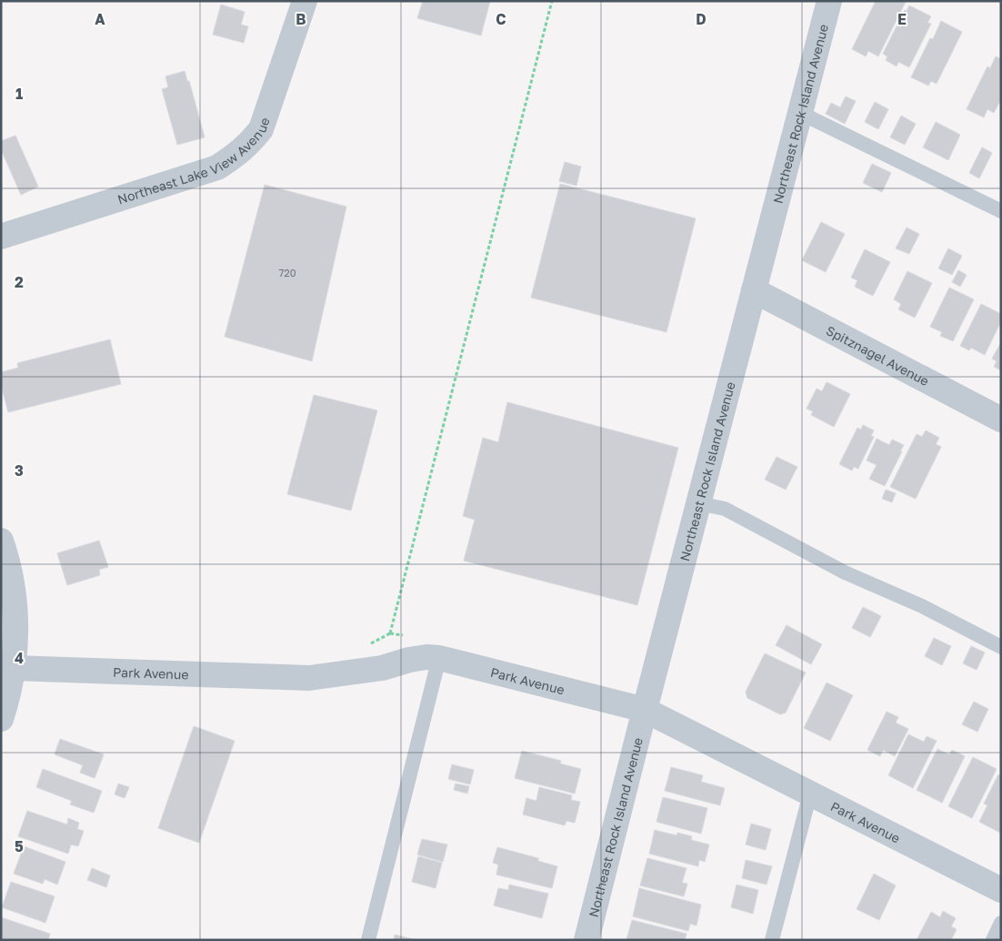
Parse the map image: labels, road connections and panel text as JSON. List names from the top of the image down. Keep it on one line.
{"streets":{"street":["Northeast Rock Island Avenue","Northeast Lake View Avenue","Spitznagel Avenue","Park Avenue"]},"crossings":[["Northeast Rock Island Avenue","Spitznagel Avenue"],["Northeast Rock Island Avenue","Park Avenue"]],"house_numbers":["720"],"grid":{"columns":["A","B","C","D","E"],"rows":["1","2","3","4","5"]}}
